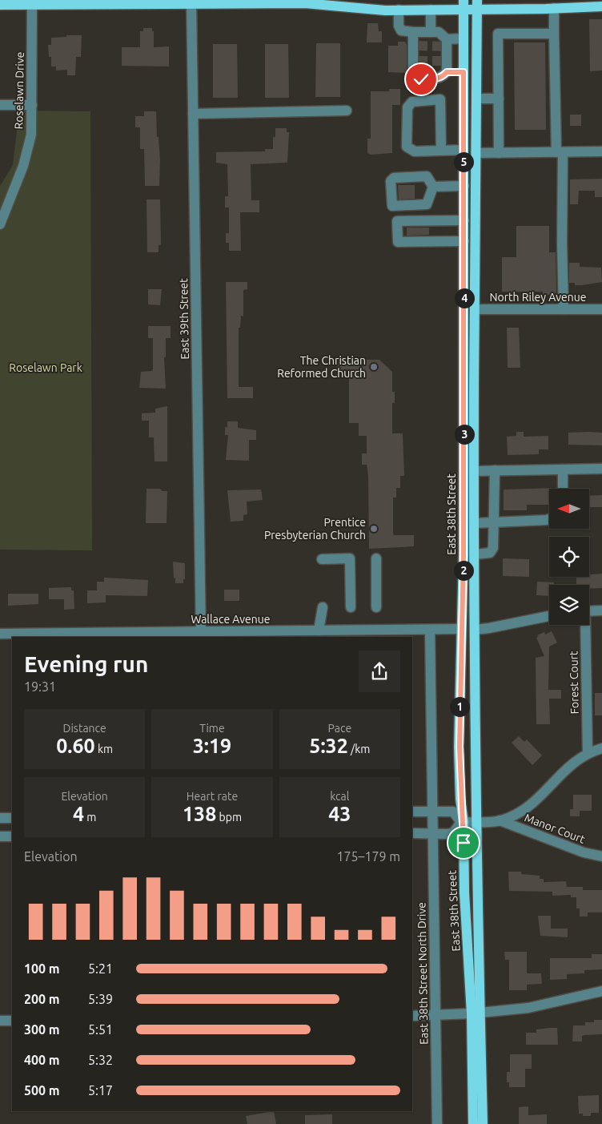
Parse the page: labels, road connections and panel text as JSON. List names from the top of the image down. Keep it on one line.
{"streets":{"main road":["East 38th Street"],"street":["Roselawn Drive","North Riley Avenue","East 39th Street","Wallace Avenue","Forest Court","Manor Court","East 38th Street North Drive"]},"crossings":[["North Riley Avenue","East 38th Street"],["East 39th Street","Wallace Avenue"],["East 38th Street","Wallace Avenue"],["Wallace Avenue","East 38th Street North Drive"]],"parks":["Roselawn Park"],"places":["The Christian Reformed Church","Prentice Presbyterian Church"],"north":"left","page":{"pins":["5","4","3","2","1"],"heading":["Evening run","19:31"],"stats":[["Distance","0.60 km"],["Time","3:19"],["Pace","5:32 /km"],["Elevation","4 m"],["Heart rate","138 bpm"],["kcal","43"]],"chart":["Elevation","175–179 m"],"list":[{"name":"100 m","note":"5:21"},{"name":"200 m","note":"5:39"},{"name":"300 m","note":"5:51"},{"name":"400 m","note":"5:32"},{"name":"500 m","note":"5:17"}]}}
